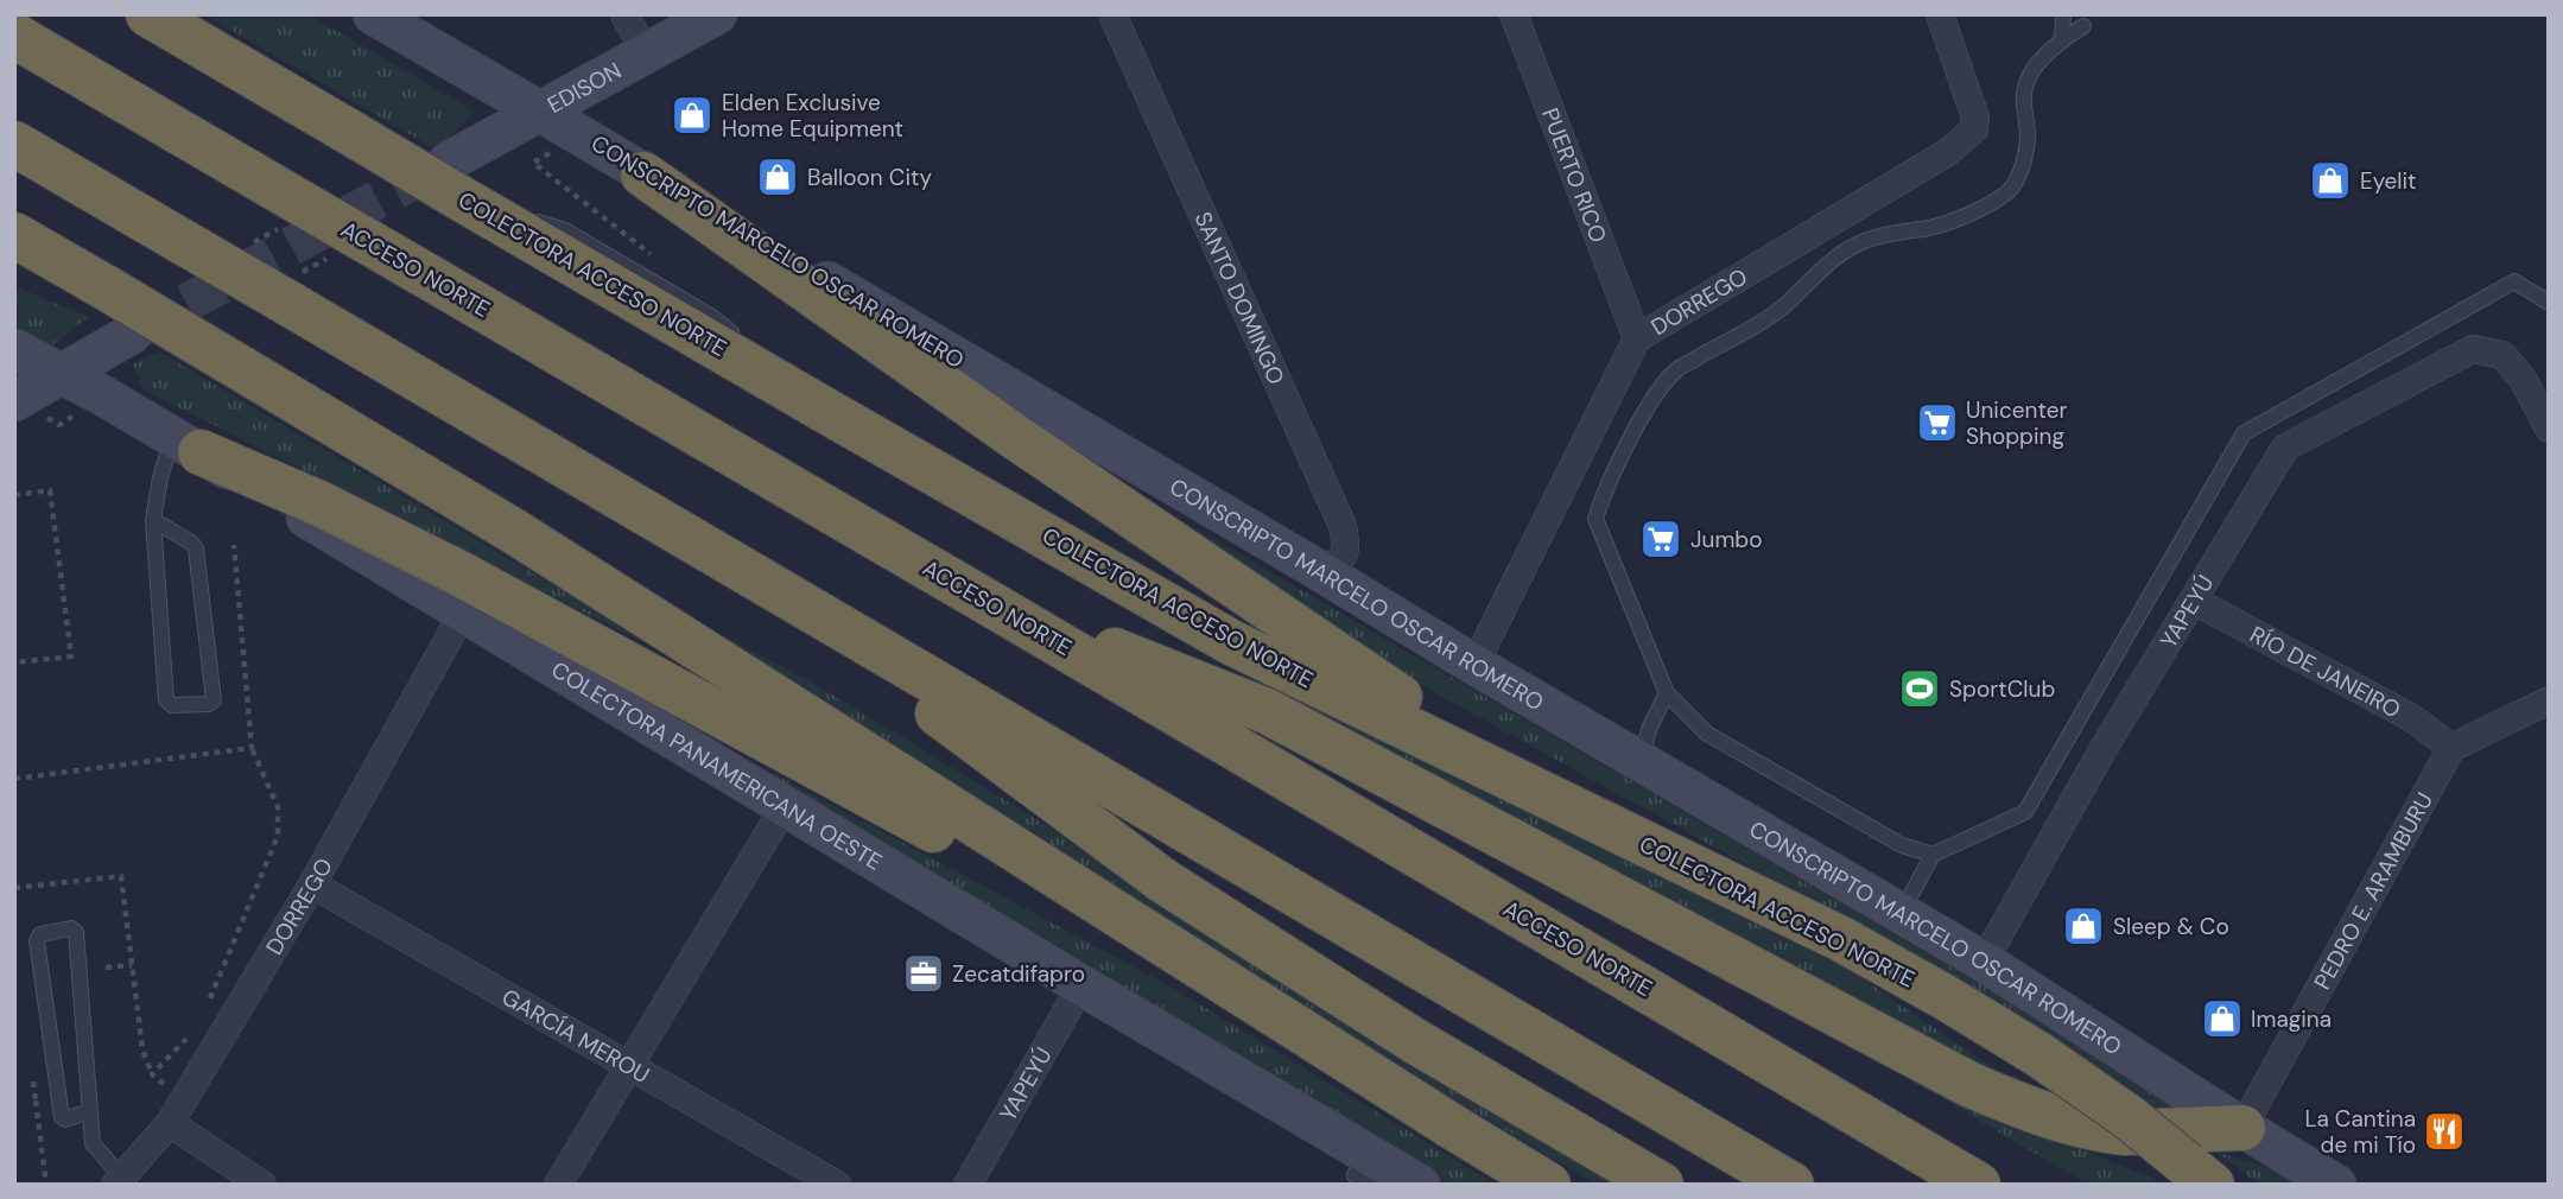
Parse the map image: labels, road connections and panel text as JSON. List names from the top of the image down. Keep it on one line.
{"streets":{"highway":["ACCESO NORTE","COLECTORA ACCESO NORTE"],"street":["EDISON","PUERTO RICO","CONSCRIPTO MARCELO OSCAR ROMERO","SANTO DOMINGO","DORREGO","YAPEYÚ","RÍO DE JANEIRO","COLECTORA PANAMERICANA OESTE","PEDRO E. ARAMBURU","GARCÍA MEROU"]},"crossings":[["EDISON","CONSCRIPTO MARCELO OSCAR ROMERO"],["EDISON","COLECTORA ACCESO NORTE"],["PUERTO RICO","DORREGO"],["CONSCRIPTO MARCELO OSCAR ROMERO","SANTO DOMINGO"],["CONSCRIPTO MARCELO OSCAR ROMERO","DORREGO"],["CONSCRIPTO MARCELO OSCAR ROMERO","YAPEYÚ"],["CONSCRIPTO MARCELO OSCAR ROMERO","PEDRO E. ARAMBURU"],["DORREGO","COLECTORA PANAMERICANA OESTE"],["DORREGO","GARCÍA MEROU"],["YAPEYÚ","RÍO DE JANEIRO"],["YAPEYÚ","COLECTORA PANAMERICANA OESTE"],["RÍO DE JANEIRO","PEDRO E. ARAMBURU"]],"places":{"shop":["Elden Exclusive Home Equipment","Balloon City","Eyelit","Sleep & Co","Imagina"],"supermarket":["Unicenter Shopping","Jumbo"],"sports":["SportClub"],"office":["Zecatdifapro"],"restaurant":["La Cantina de mi Tío"]}}
